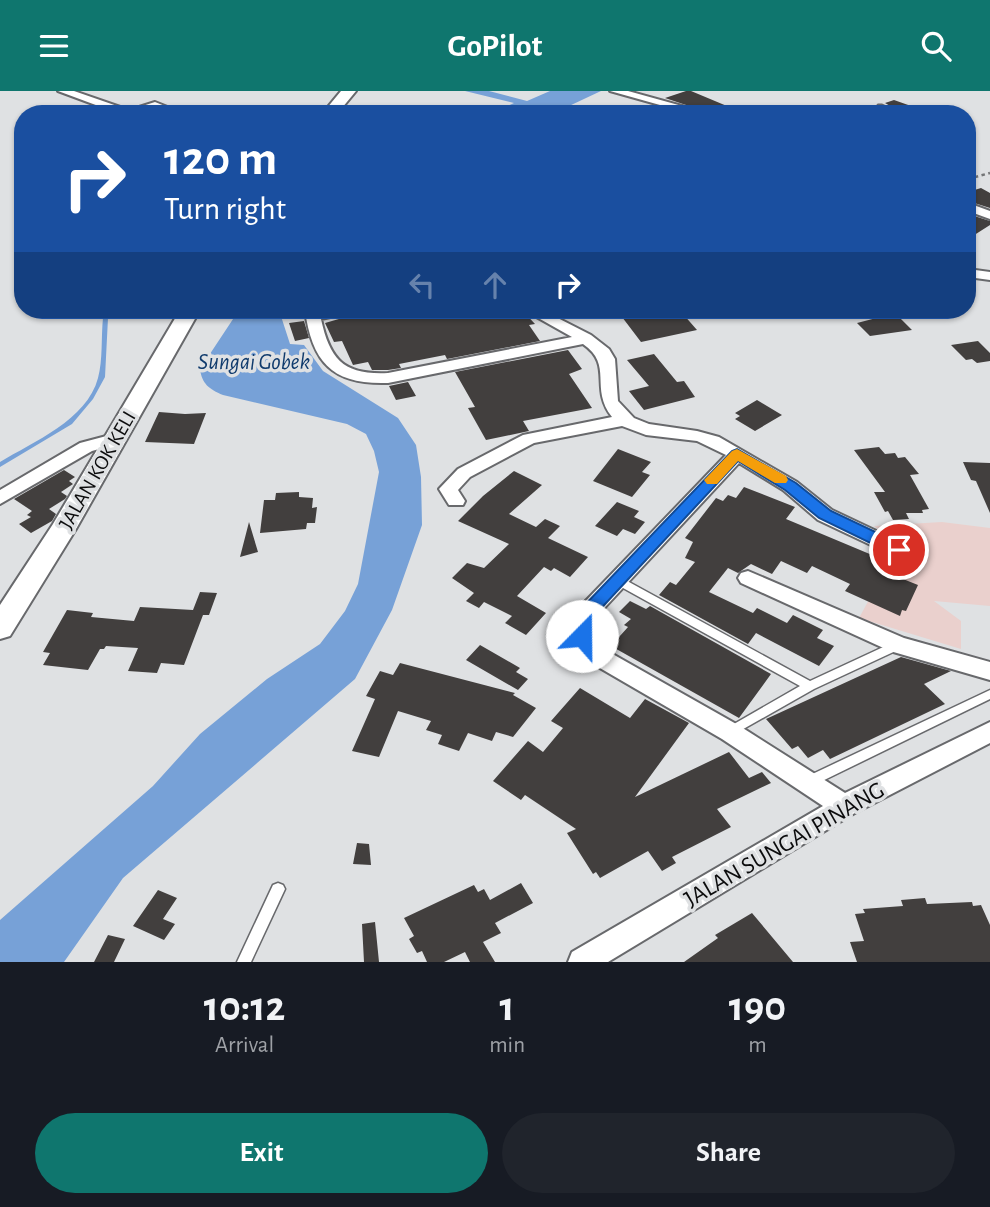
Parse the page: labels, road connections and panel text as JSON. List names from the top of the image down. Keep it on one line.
{"streets":{"street":["JALAN KOK KELI","JALAN SUNGAI PINANG"]},"water":["Sungai Gobek"],"page":{"header":"GoPilot","turn":["120 m","Turn right"],"eta":["10:12","Arrival","1","min","190","m"],"buttons":["Exit","Share"]}}
